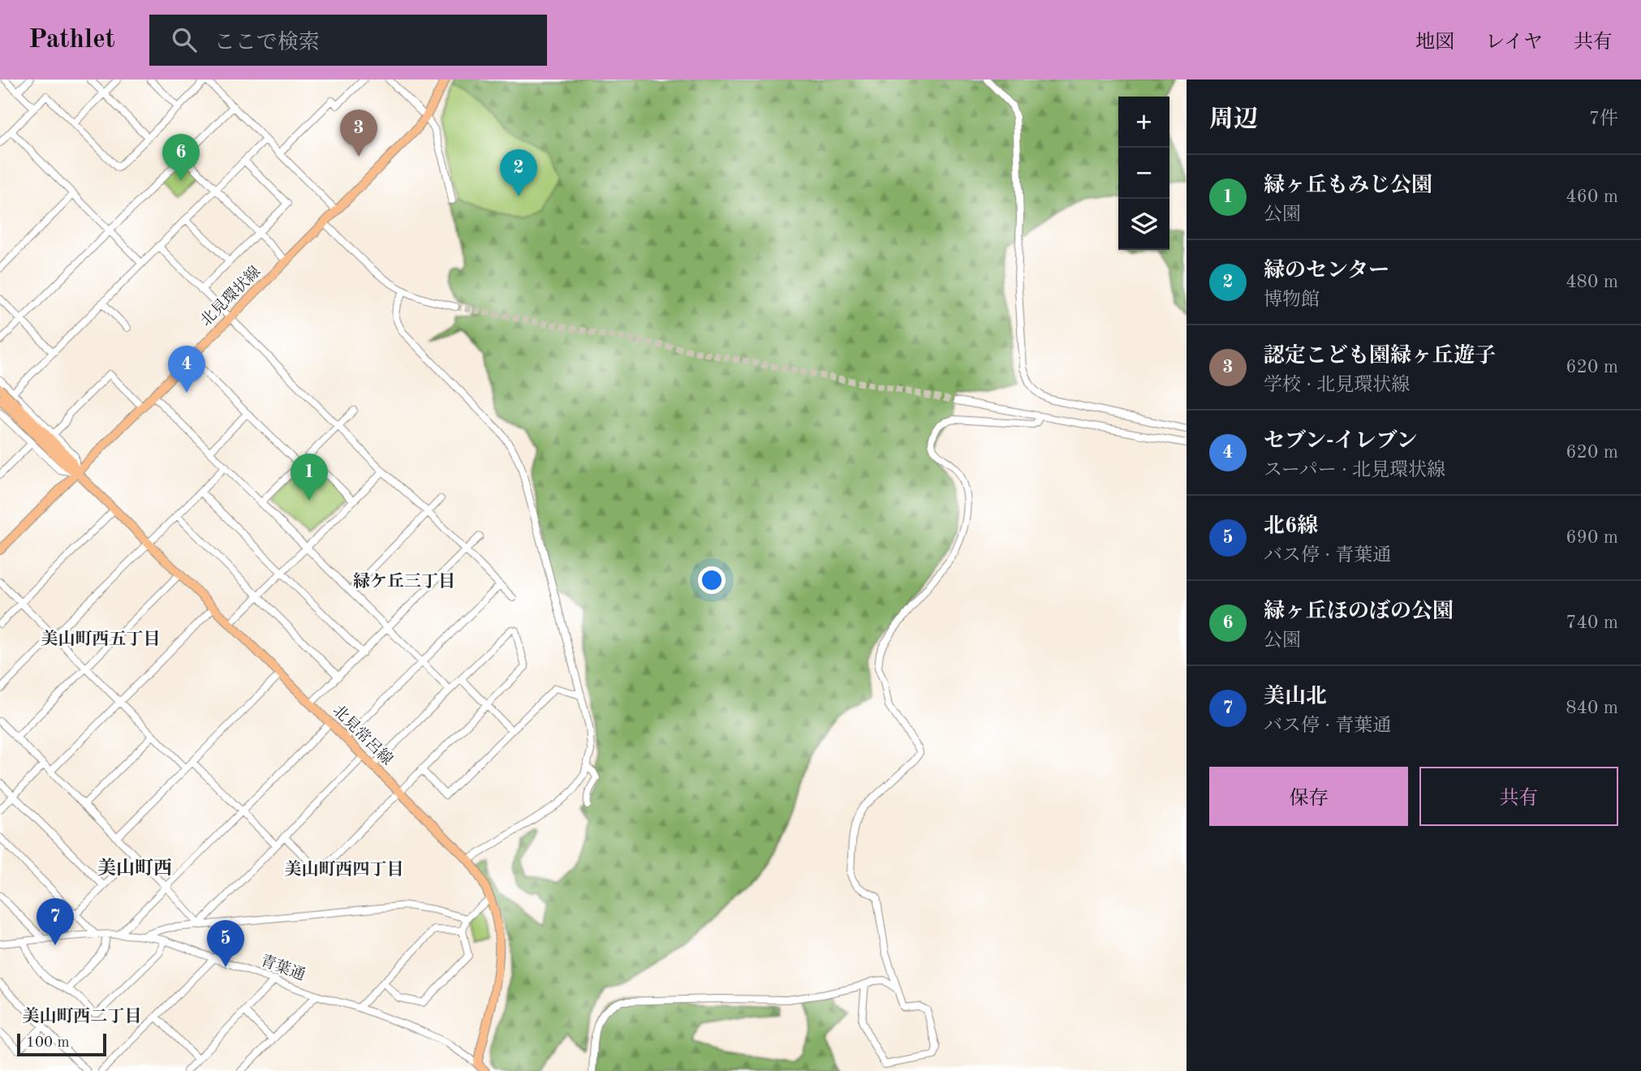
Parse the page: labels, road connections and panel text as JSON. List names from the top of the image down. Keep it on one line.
{"streets":{"main road":["北見環状線","北見常呂線"],"street":["青葉通"]},"crossings":[["北見環状線","北見常呂線"],["北見常呂線","青葉通"]],"districts":["緑ケ丘三丁目","美山町西五丁目","美山町西","美山町西四丁目","美山町西二丁目"],"scale_bar":"100 m","page":{"header":"Pathlet","search":"ここで検索","nav":["地図","レイヤ","共有"],"heading":["周辺","7件"],"map_buttons":["+","−"],"pins":["3","6","2","4","1","7","5"],"list":[{"mark":"1","name":"緑ヶ丘もみじ公園","note":"公園","value":"460 m"},{"mark":"2","name":"緑のセンター","note":"博物館","value":"480 m"},{"mark":"3","name":"認定こども園緑ヶ丘遊子","note":"学校 · 北見環状線","value":"620 m"},{"mark":"4","name":"セブン-イレブン","note":"スーパー · 北見環状線","value":"620 m"},{"mark":"5","name":"北6線","note":"バス停 · 青葉通","value":"690 m"},{"mark":"6","name":"緑ヶ丘ほのぼの公園","note":"公園","value":"740 m"},{"mark":"7","name":"美山北","note":"バス停 · 青葉通","value":"840 m"}],"buttons":["保存","共有"],"scale":"100 m"}}
